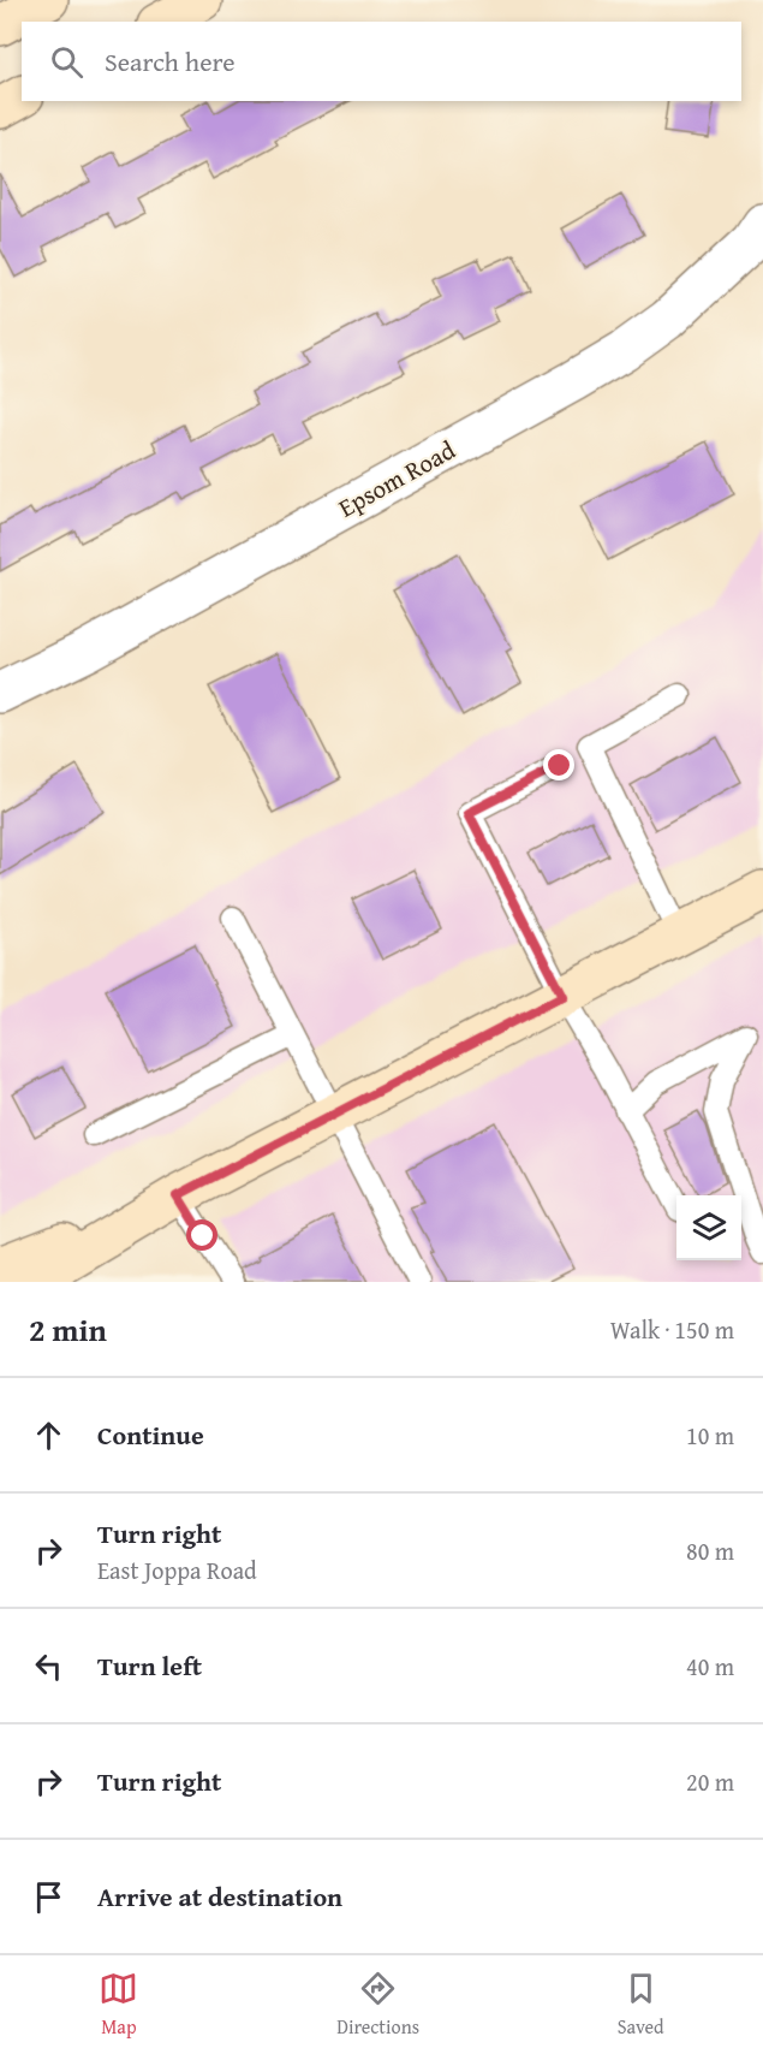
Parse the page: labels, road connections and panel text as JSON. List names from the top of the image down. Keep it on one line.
{"streets":{"street":["Epsom Road"]},"page":{"search":"Search here","heading":["2 min","Walk · 150 m"],"list":[["Continue","10 m"],["Turn right","East Joppa Road","80 m"],["Turn left","40 m"],["Turn right","20 m"],"Arrive at destination"],"nav":["Map","Directions","Saved"]}}
